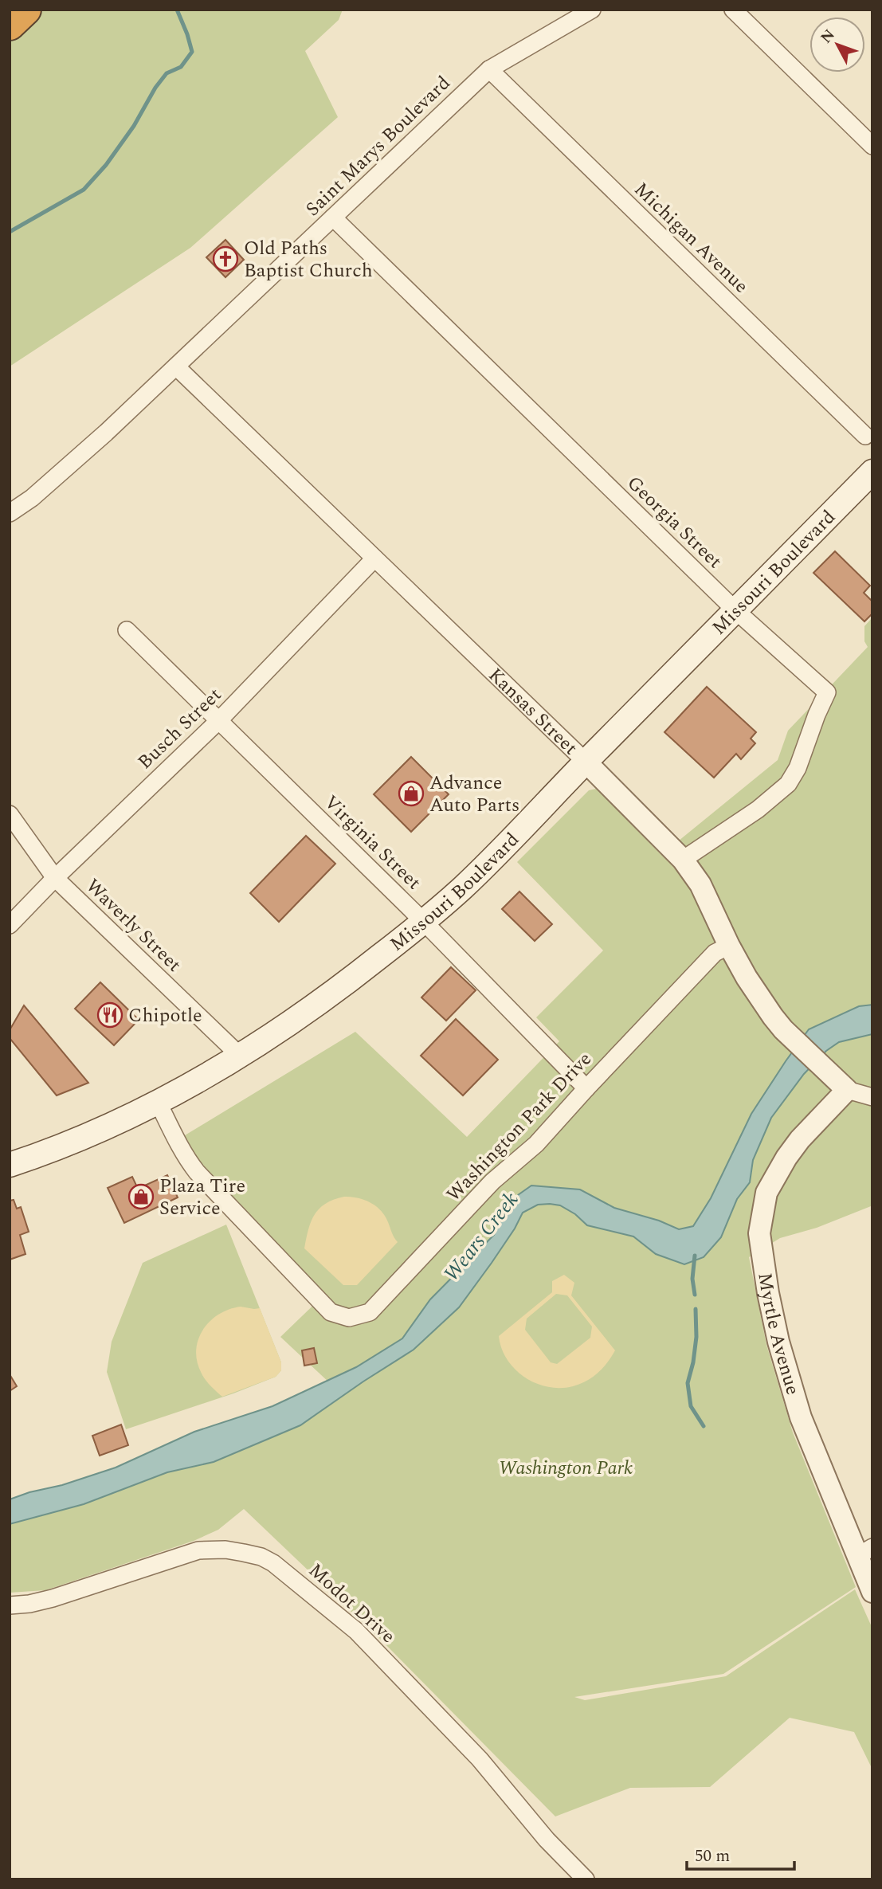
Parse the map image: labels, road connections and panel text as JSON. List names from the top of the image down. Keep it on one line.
{"streets":{"main road":["Missouri Boulevard"],"street":["Saint Marys Boulevard","Michigan Avenue","Georgia Street","Kansas Street","Busch Street","Virginia Street","Waverly Street","Washington Park Drive","Myrtle Avenue","Modot Drive"]},"crossings":[["Saint Marys Boulevard","Michigan Avenue"],["Saint Marys Boulevard","Georgia Street"],["Saint Marys Boulevard","Kansas Street"],["Georgia Street","Missouri Boulevard"],["Georgia Street","Kansas Street"],["Missouri Boulevard","Kansas Street"],["Missouri Boulevard","Virginia Street"],["Missouri Boulevard","Waverly Street"],["Missouri Boulevard","Washington Park Drive"],["Kansas Street","Busch Street"],["Kansas Street","Washington Park Drive"],["Kansas Street","Myrtle Avenue"],["Busch Street","Virginia Street"],["Busch Street","Waverly Street"],["Virginia Street","Washington Park Drive"]],"water":["Wears Creek"],"parks":["Washington Park"],"places":{"church":["Old Paths Baptist Church"],"shop":["Advance Auto Parts","Plaza Tire Service"],"restaurant":["Chipotle"]},"scale_bar":"50 m","north":"top left"}
